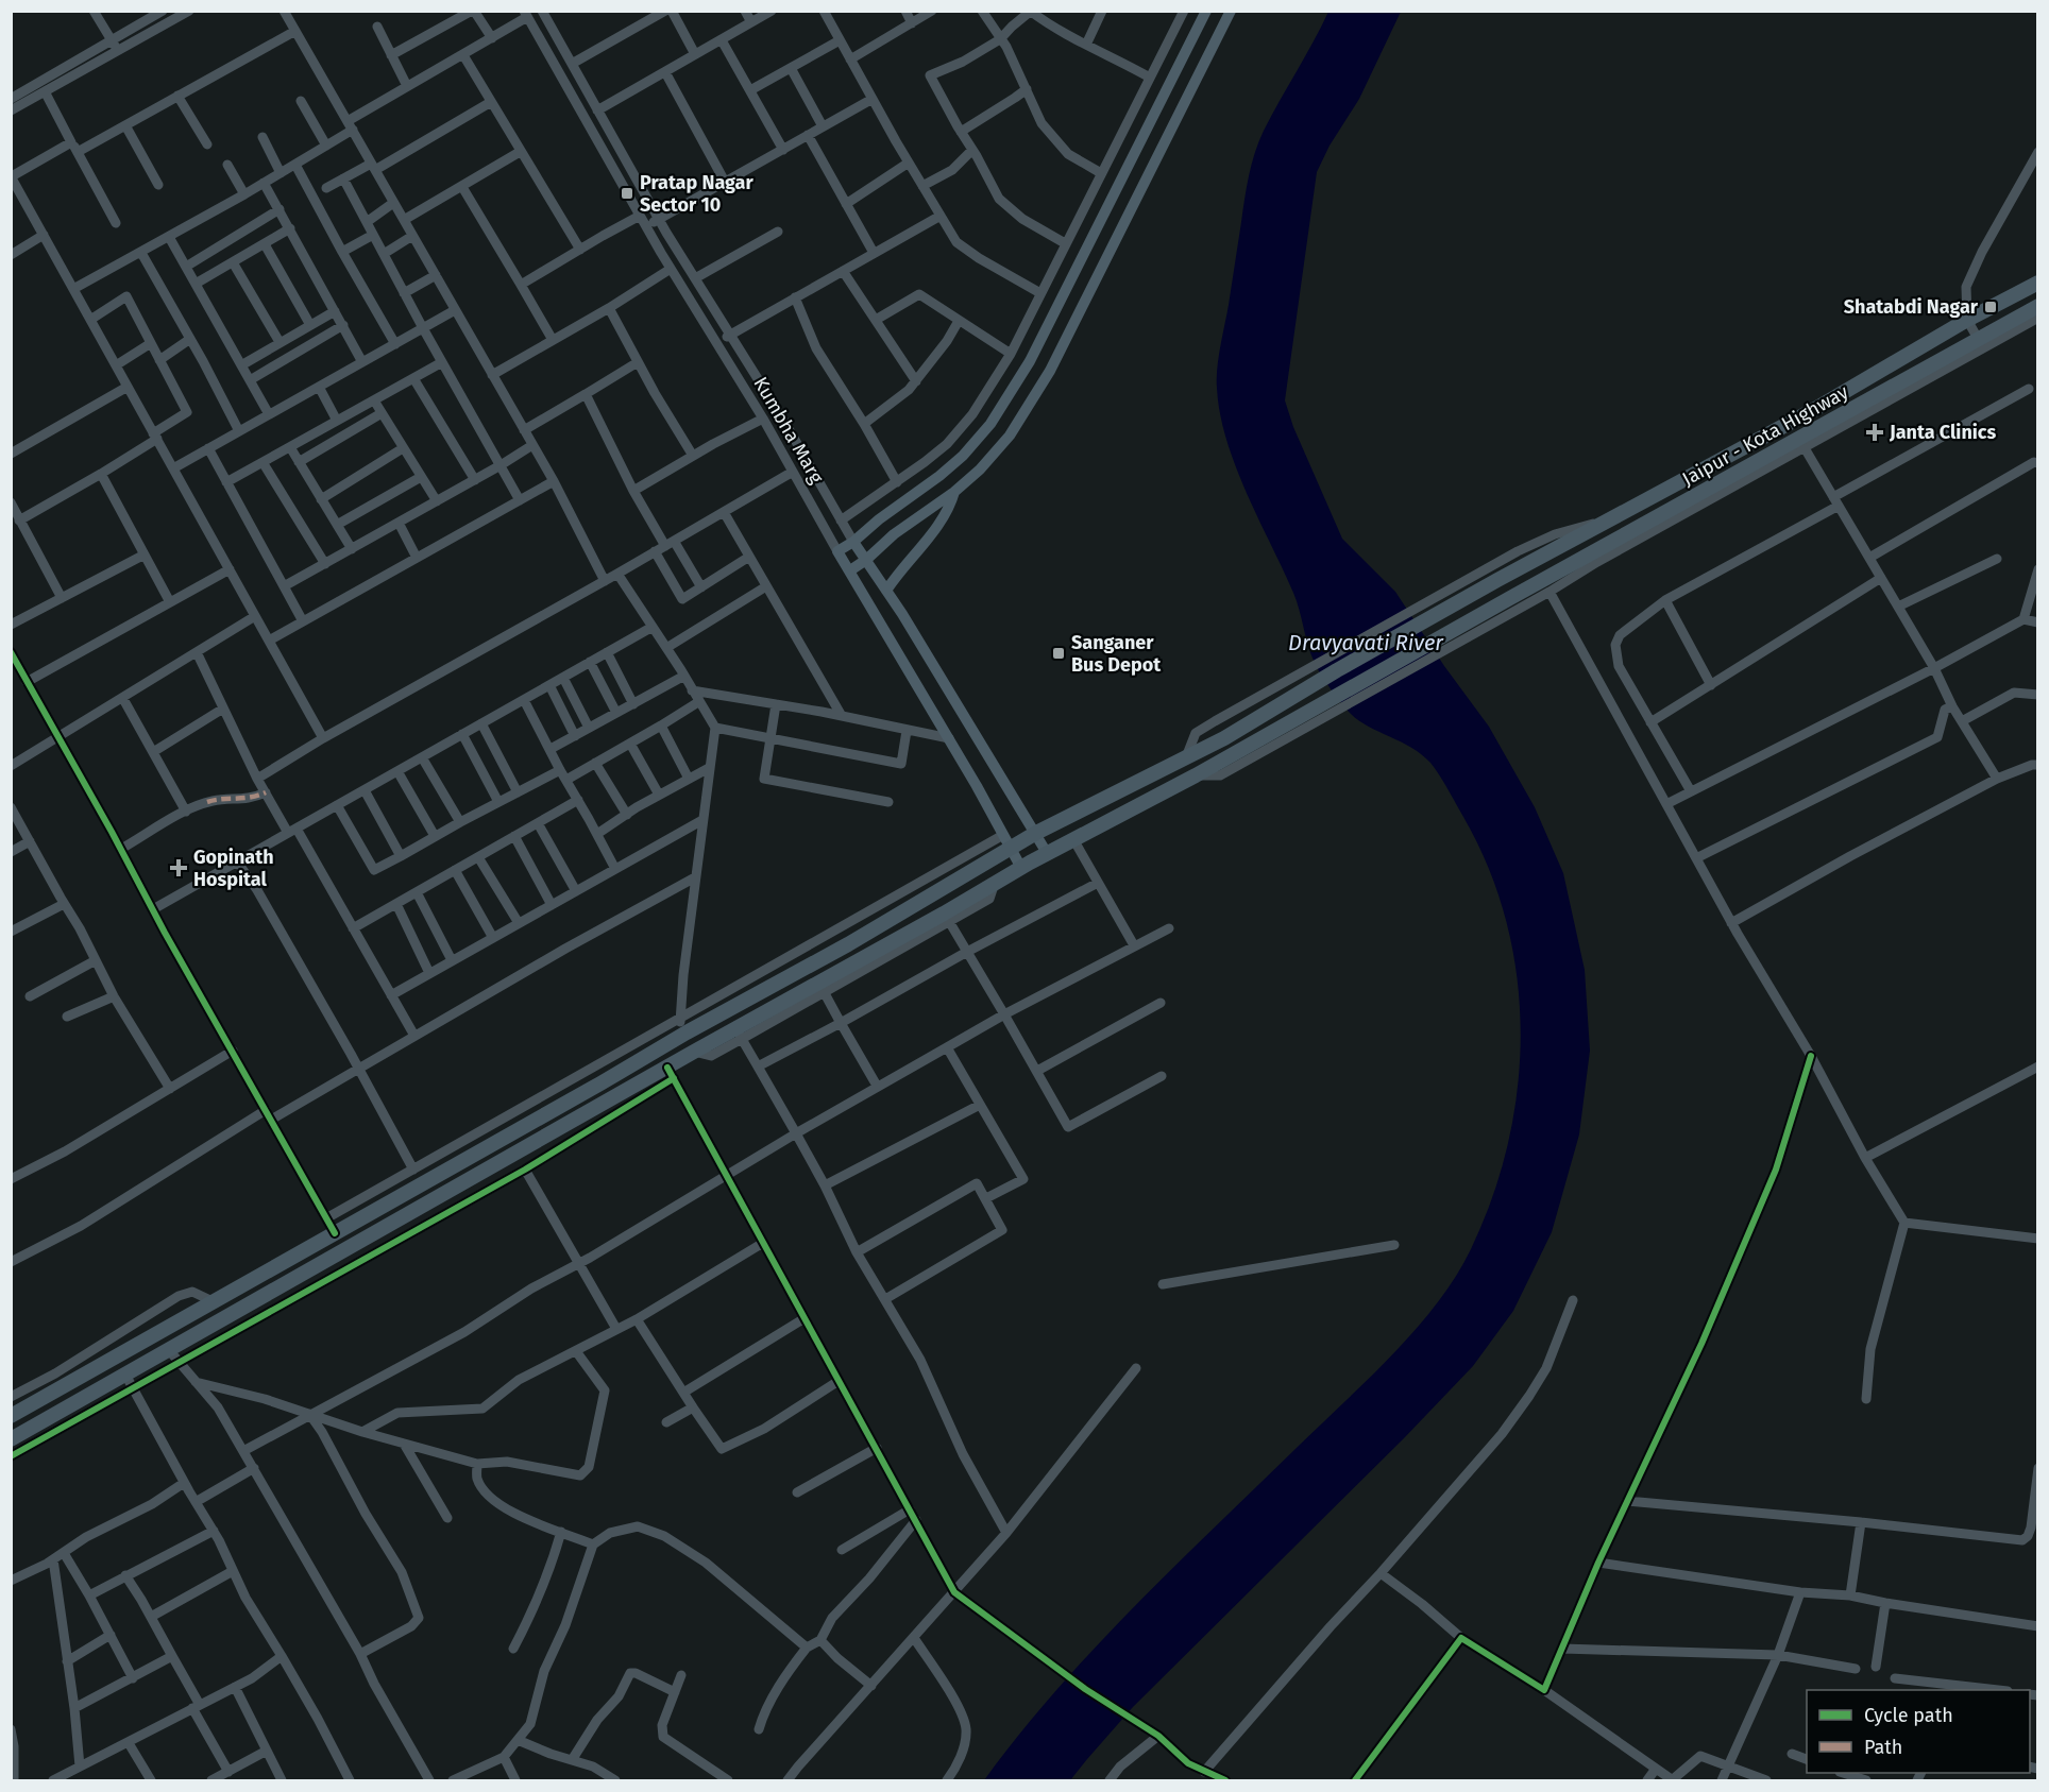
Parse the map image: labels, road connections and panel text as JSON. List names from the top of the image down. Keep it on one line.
{"streets":{"highway":["Jaipur - Kota Highway"],"main road":["Kumbha Marg"]},"crossings":[["Kumbha Marg","Jaipur - Kota Highway"]],"water":["Dravyavati River"],"places":{"transit":["Pratap Nagar Sector 10","Shatabdi Nagar","Sanganer Bus Depot"],"health":["Janta Clinics","Gopinath Hospital"]},"legend":["Cycle path","Path"]}
